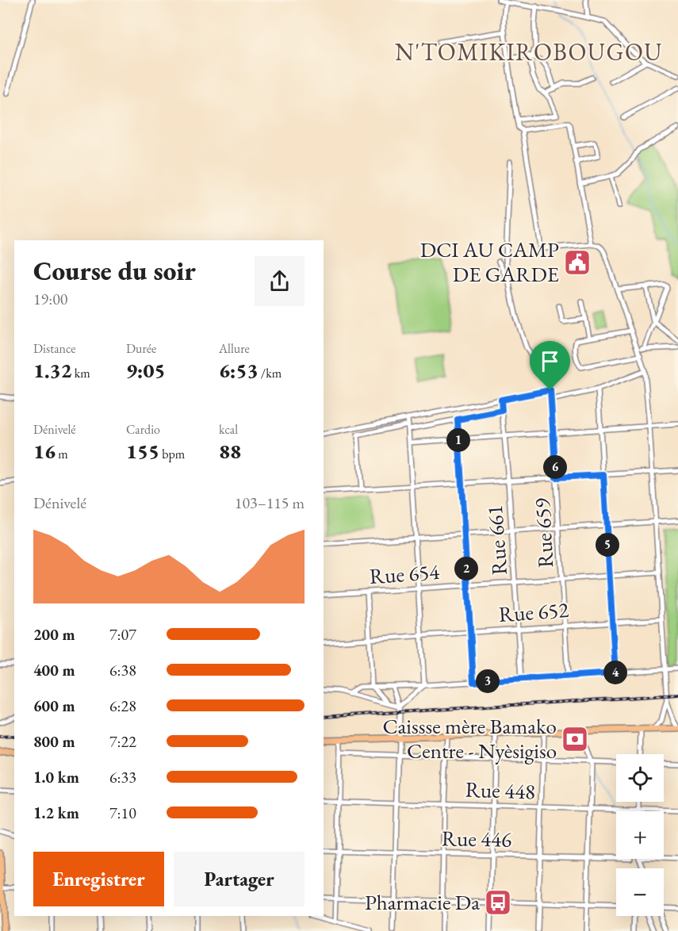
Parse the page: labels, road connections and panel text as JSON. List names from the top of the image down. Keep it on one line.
{"streets":{"street":["Rue 659","Rue 661","Rue 654","Rue 652","Rue 448","Rue 446"]},"crossings":[["Rue 659","Rue 654"],["Rue 659","Rue 652"],["Rue 661","Rue 654"],["Rue 661","Rue 652"]],"districts":["N'TOMIKIROBOUGOU"],"places":{"public building":["DCI AU CAMP DE GARDE"],"bank":["Caissse mère Bamako Centre - Nyèsigiso"],"bus stop":["Pharmacie Da"]},"page":{"heading":["Course du soir","19:00"],"stats":[["Distance","1.32 km"],["Durée","9:05"],["Allure","6:53 /km"],["Dénivelé","16 m"],["Cardio","155 bpm"],["kcal","88"]],"pins":["1","6","5","2","4","3"],"chart":["Dénivelé","103–115 m"],"list":[{"name":"200 m","note":"7:07"},{"name":"400 m","note":"6:38"},{"name":"600 m","note":"6:28"},{"name":"800 m","note":"7:22"},{"name":"1.0 km","note":"6:33"},{"name":"1.2 km","note":"7:10"}],"map_buttons":["+","−"],"buttons":["Enregistrer","Partager"]}}
